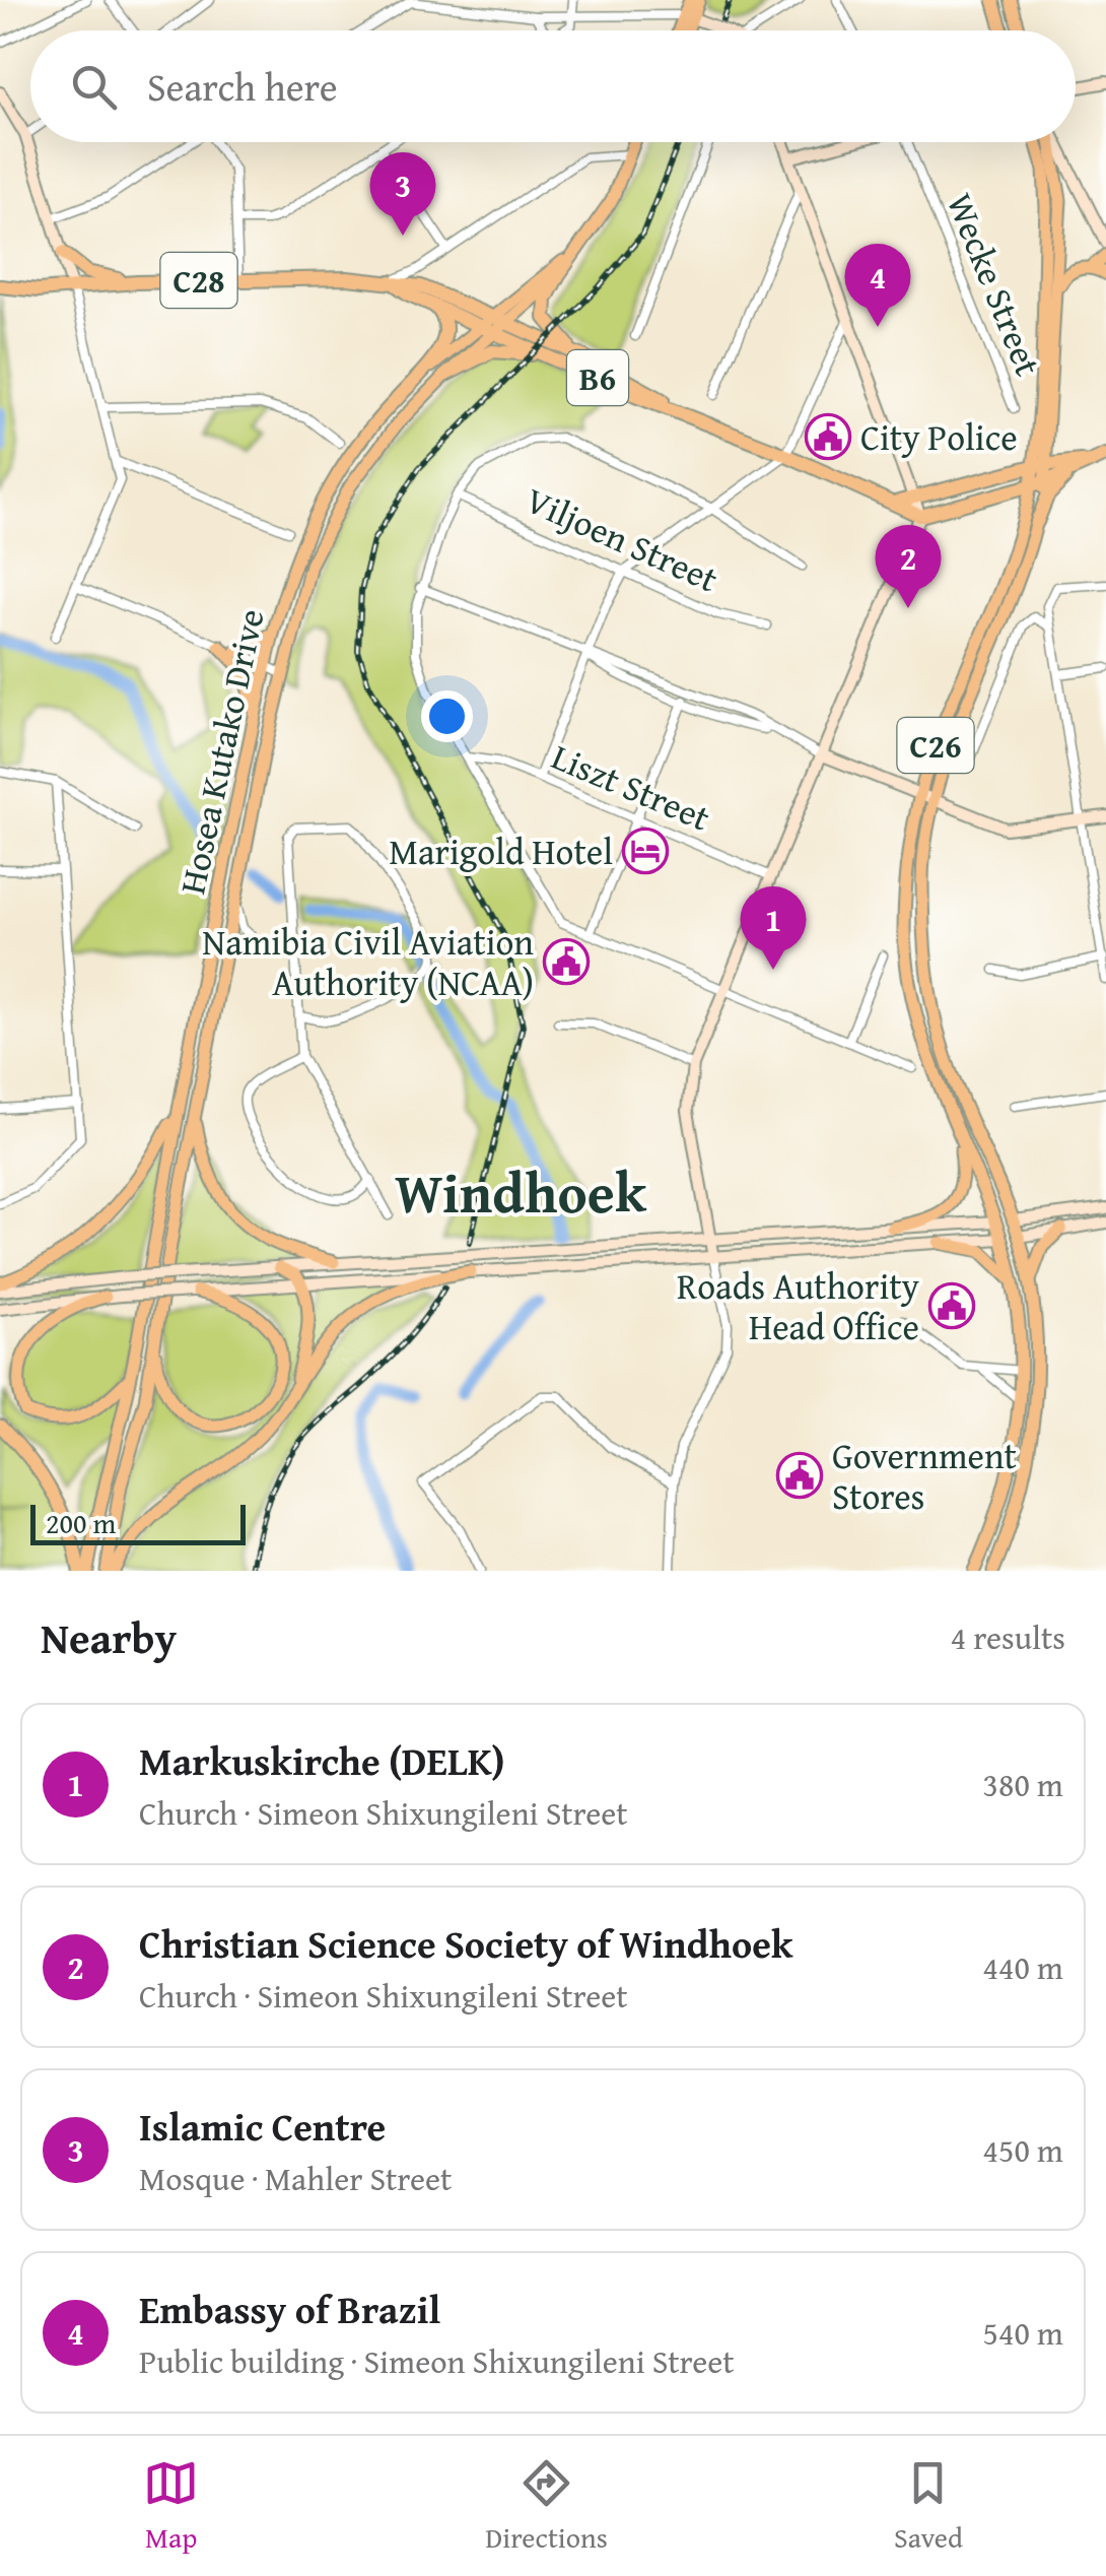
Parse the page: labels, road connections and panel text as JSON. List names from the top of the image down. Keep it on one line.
{"streets":{"highway":["C28","B6"],"main road":["C26","Hosea Kutako Drive"],"street":["Wecke Street","Viljoen Street","Liszt Street"]},"crossings":[["C28","B6"],["C28","Hosea Kutako Drive"],["B6","Hosea Kutako Drive"]],"districts":["Windhoek"],"places":{"public building":["City Police","Namibia Civil Aviation Authority (NCAA)","Roads Authority Head Office","Government Stores"],"hotel":["Marigold Hotel"]},"scale_bar":"200 m","page":{"search":"Search here","pins":["3","4","2","1"],"scale":"200 m","heading":["Nearby","4 results"],"list":[{"mark":"1","name":"Markuskirche (DELK)","note":"Church · Simeon Shixungileni Street","value":"380 m"},{"mark":"2","name":"Christian Science Society of Windhoek","note":"Church · Simeon Shixungileni Street","value":"440 m"},{"mark":"3","name":"Islamic Centre","note":"Mosque · Mahler Street","value":"450 m"},{"mark":"4","name":"Embassy of Brazil","note":"Public building · Simeon Shixungileni Street","value":"540 m"}],"nav":["Map","Directions","Saved"]}}
